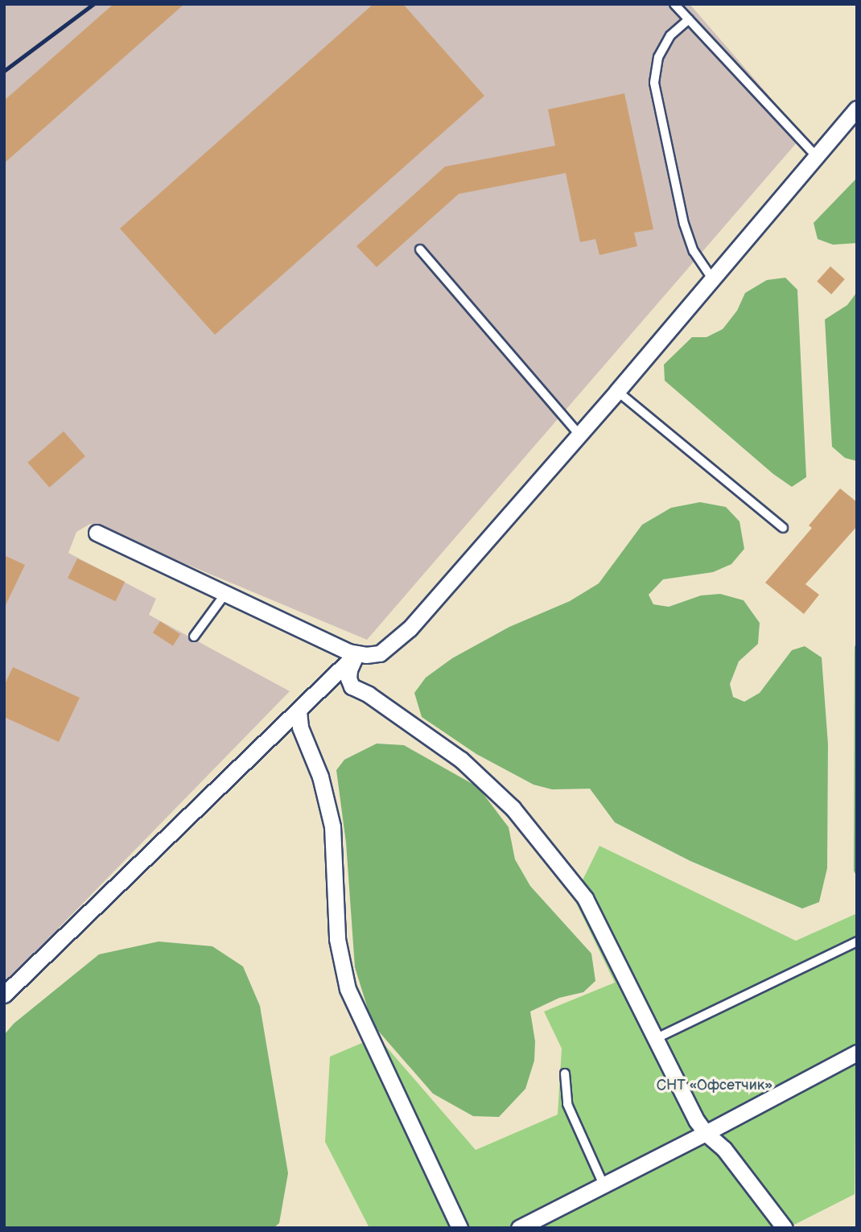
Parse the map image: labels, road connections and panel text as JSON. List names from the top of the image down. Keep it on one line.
{"parks":["СНТ «Офсетчик»"]}
